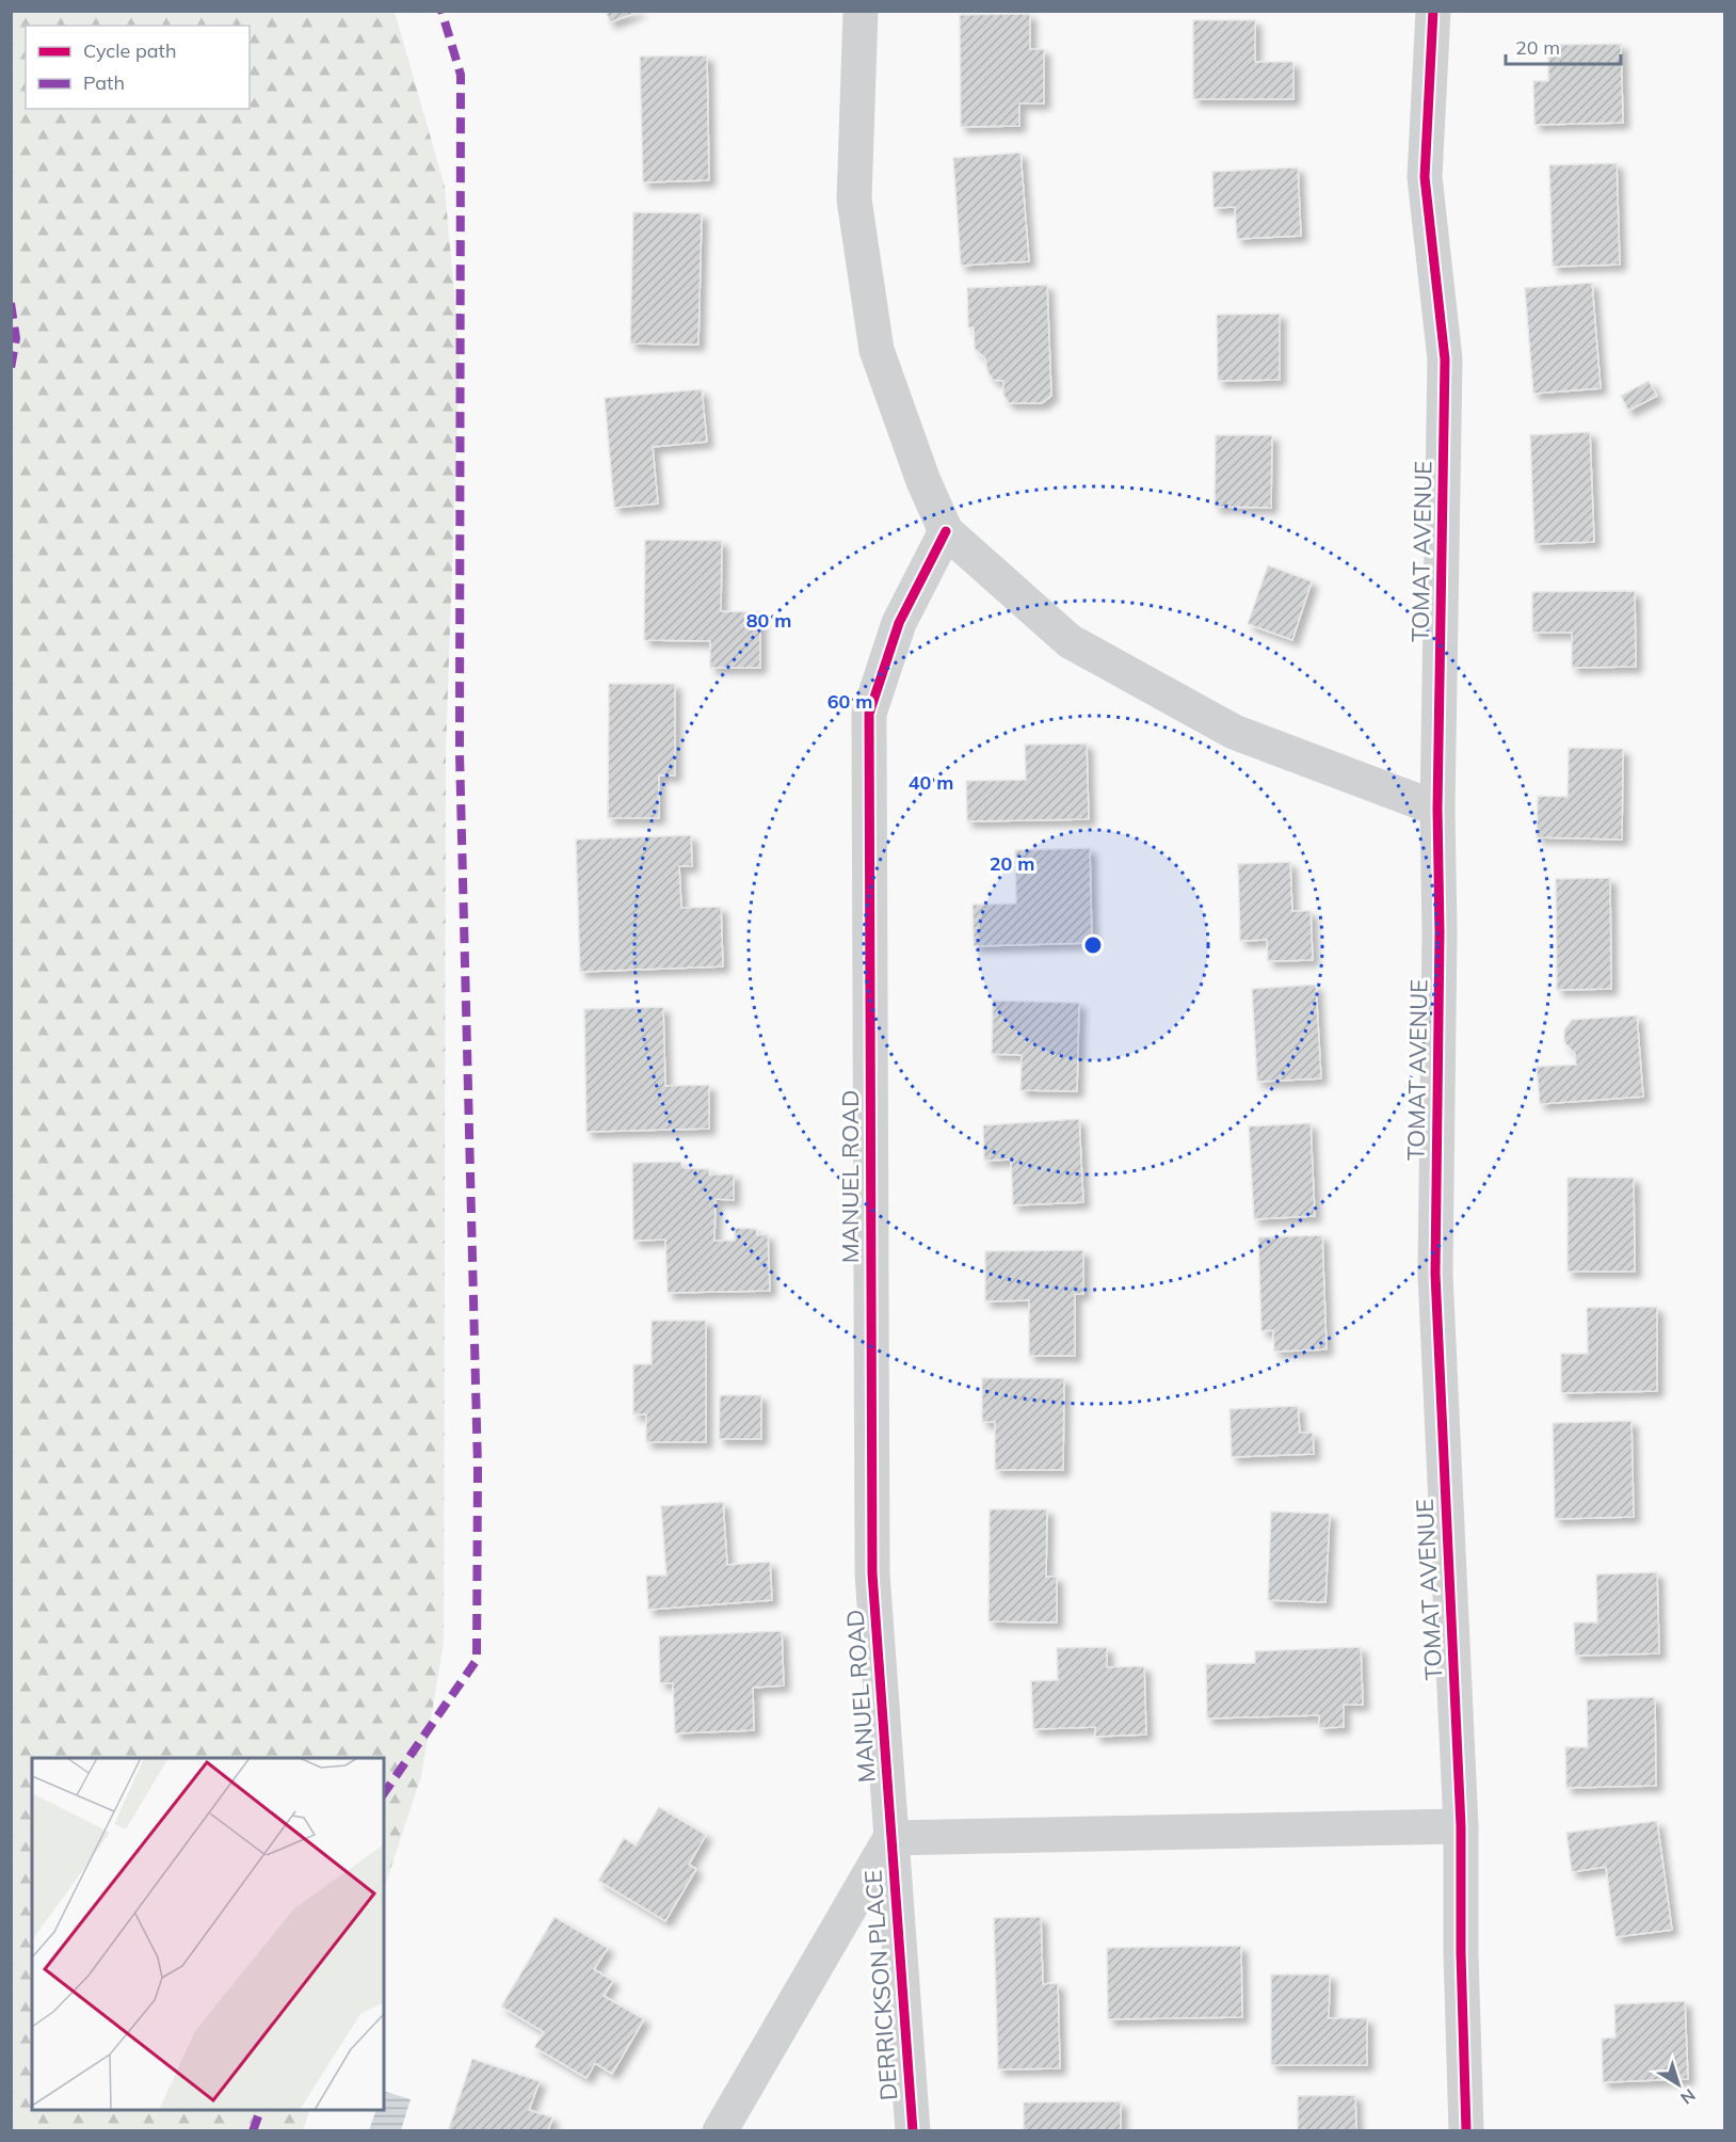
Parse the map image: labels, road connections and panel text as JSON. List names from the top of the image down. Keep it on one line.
{"streets":{"street":["TOMAT AVENUE","MANUEL ROAD","DERRICKSON PLACE"]},"crossings":[["MANUEL ROAD","DERRICKSON PLACE"]],"legend":["Cycle path","Path"],"scale_bar":"20 m","north":"bottom right","rings":["80 m","60 m","40 m","20 m"]}
